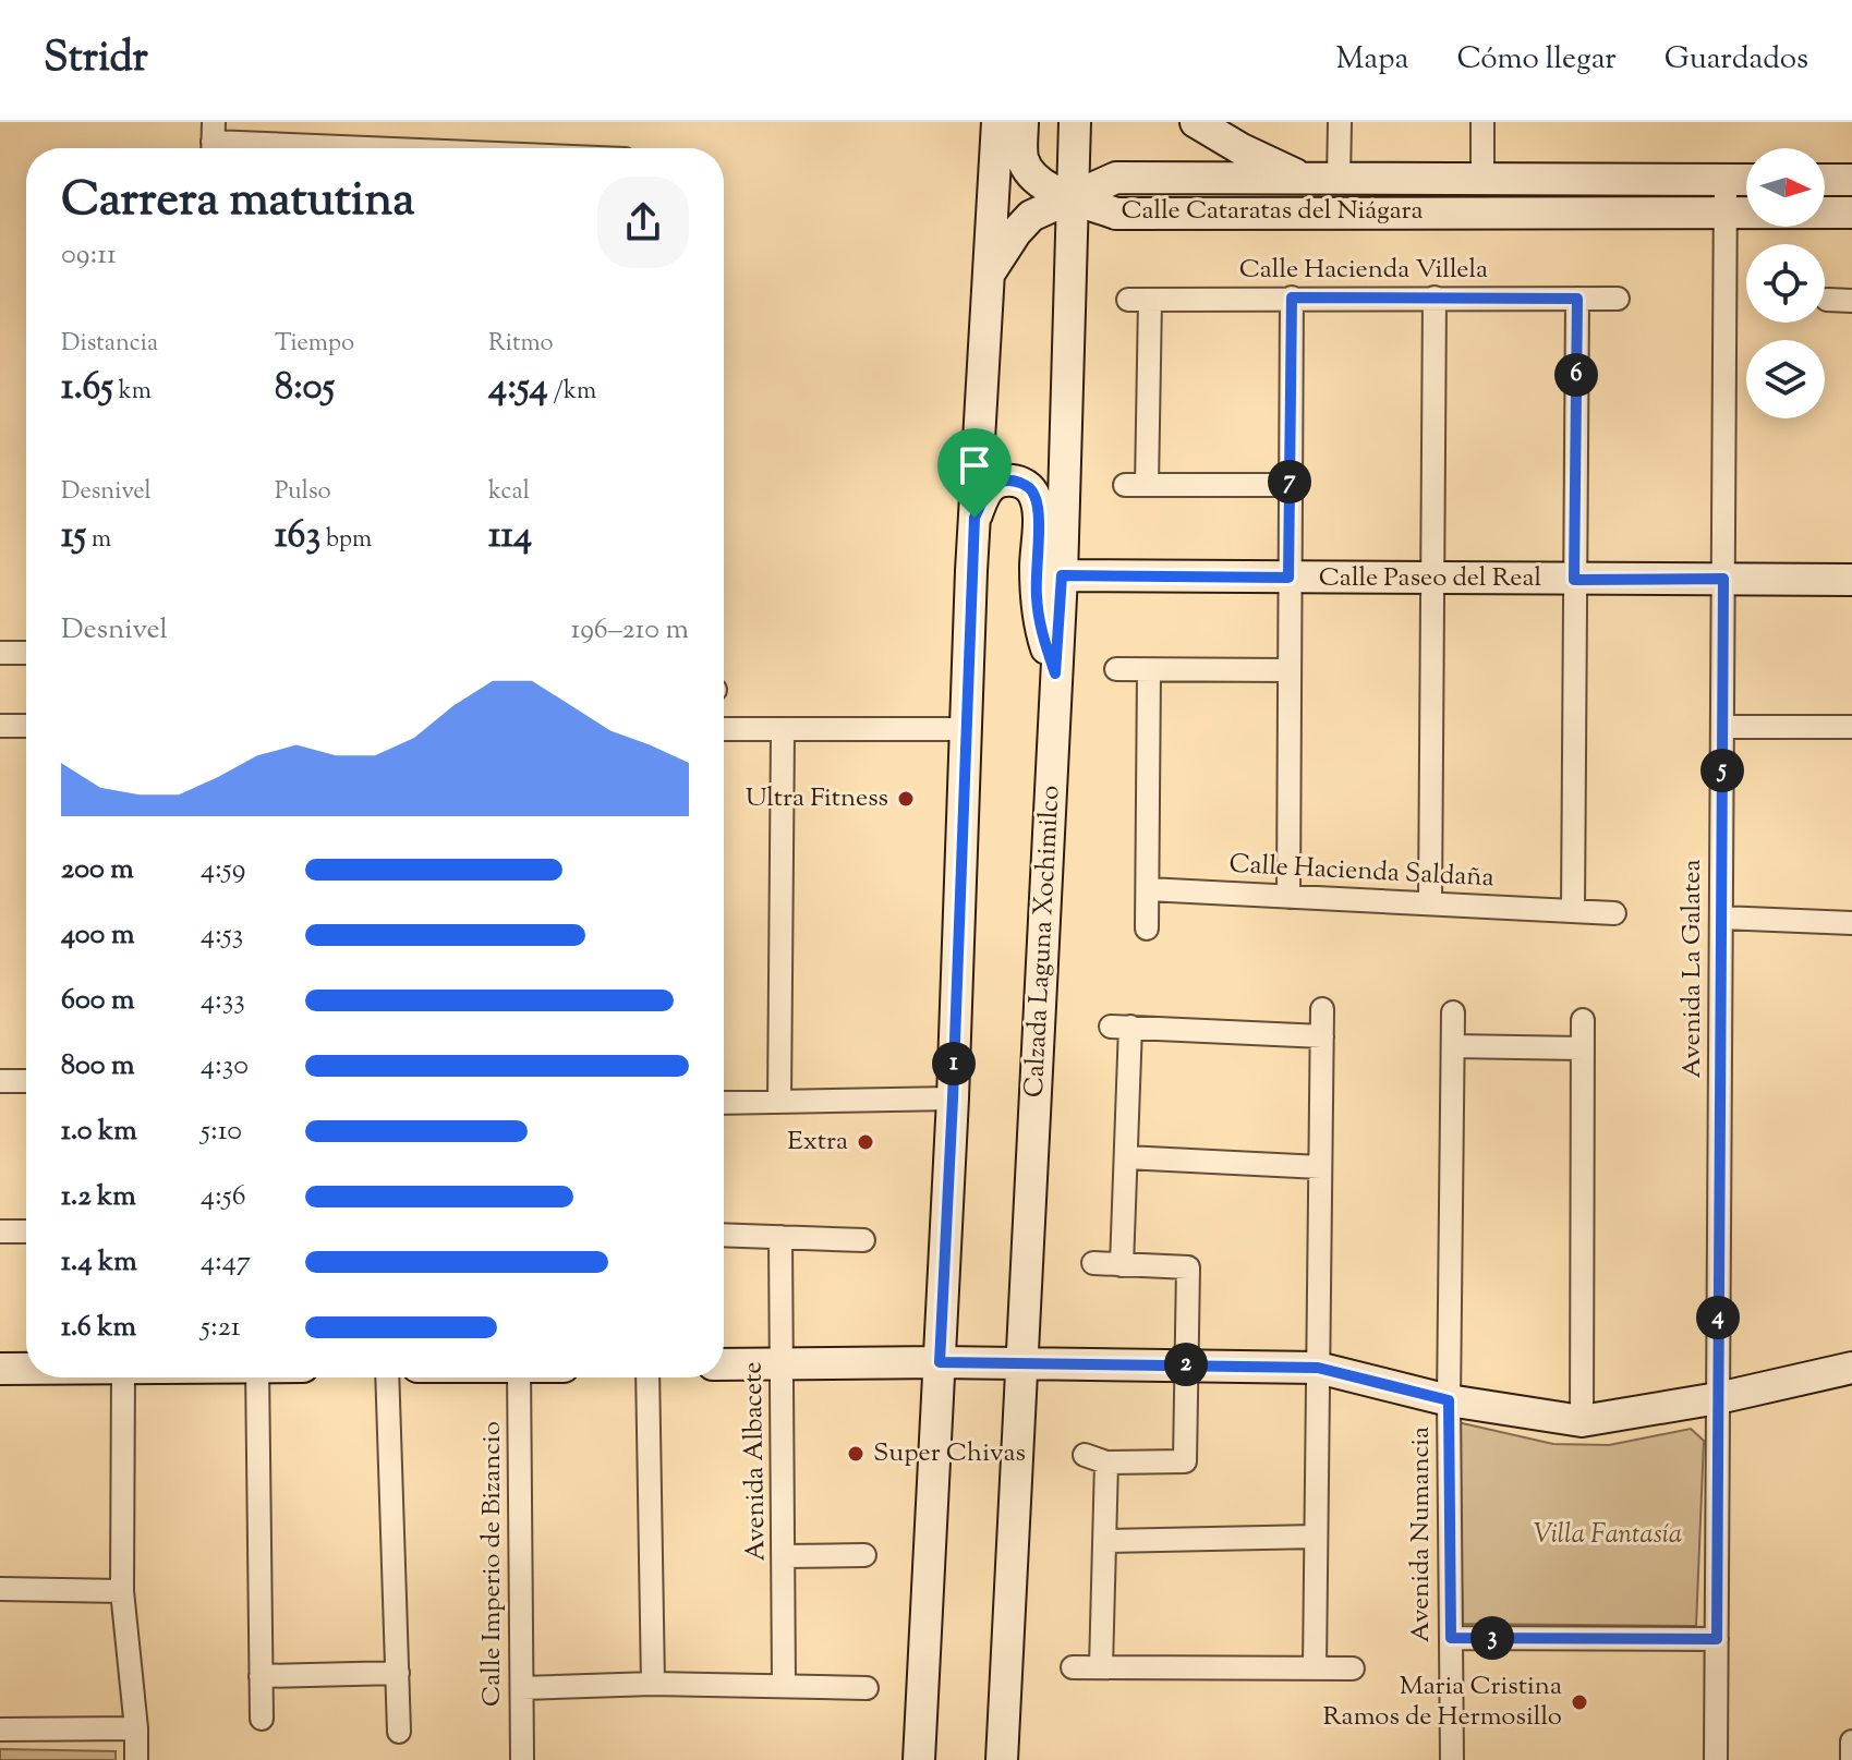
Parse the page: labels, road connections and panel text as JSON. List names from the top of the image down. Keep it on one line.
{"streets":{"main road":["Calle Cataratas del Niágara","Calle Paseo del Real","Calzada Laguna Xochimilco"],"street":["Calle Hacienda Villela","Calle Hacienda Saldaña","Avenida La Galatea","Avenida Albacete","Avenida Numancia","Calle Imperio de Bizancio"]},"crossings":[["Calle Cataratas del Niágara","Calzada Laguna Xochimilco"],["Calle Cataratas del Niágara","Avenida La Galatea"],["Calle Paseo del Real","Calzada Laguna Xochimilco"],["Calle Paseo del Real","Avenida La Galatea"]],"parks":["Villa Fantasía"],"places":["Ultra Fitness","Extra","Super Chivas","Maria Cristina Ramos de Hermosillo"],"north":"right","page":{"header":"Stridr","nav":["Mapa","Cómo llegar","Guardados"],"heading":["Carrera matutina","09:11"],"stats":[["Distancia","1.65 km"],["Tiempo","8:05"],["Ritmo","4:54 /km"],["Desnivel","15 m"],["Pulso","163 bpm"],["kcal","114"]],"pins":["6","7","5","1","4","2","3"],"chart":["Desnivel","196–210 m"],"list":[{"name":"200 m","note":"4:59"},{"name":"400 m","note":"4:53"},{"name":"600 m","note":"4:33"},{"name":"800 m","note":"4:30"},{"name":"1.0 km","note":"5:10"},{"name":"1.2 km","note":"4:56"},{"name":"1.4 km","note":"4:47"},{"name":"1.6 km","note":"5:21"}]}}
